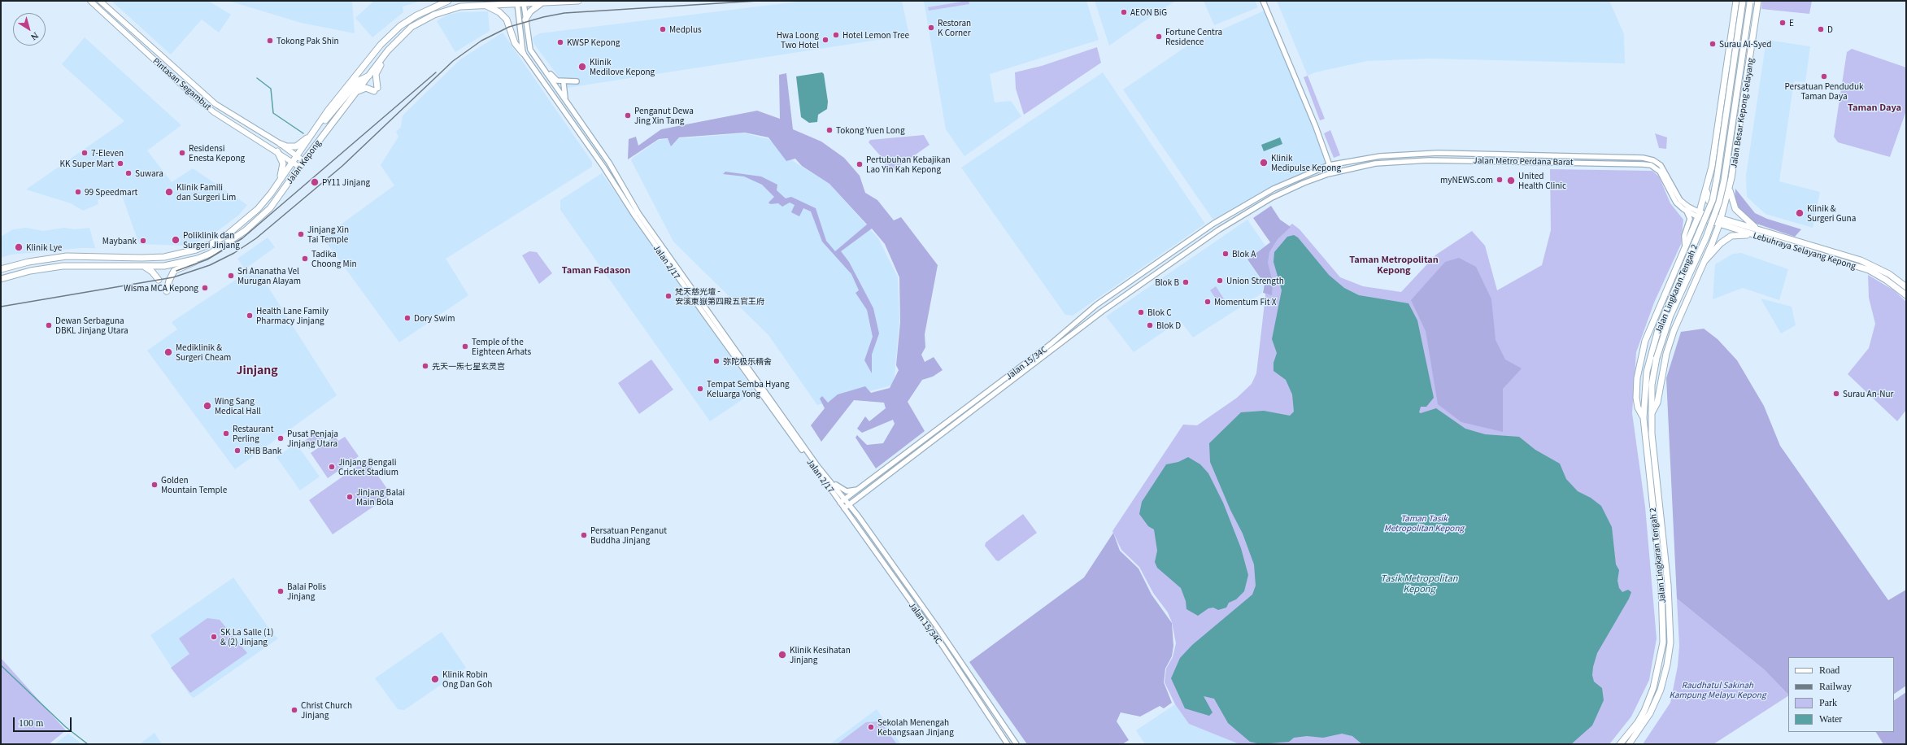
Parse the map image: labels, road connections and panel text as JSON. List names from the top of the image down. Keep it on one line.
{"streets":{"main road":["Pintasan Segambut","Jalan Besar Kepong Selayang","Jalan Kepong","Lebuhraya Selayang Kepong","Jalan Lingkaran Tengah 2"],"street":["Jalan Metro Perdana Barat","Jalan 2/17","Jalan 15/34C"]},"crossings":[["Pintasan Segambut","Jalan Kepong"],["Jalan Besar Kepong Selayang","Lebuhraya Selayang Kepong"],["Jalan Metro Perdana Barat","Lebuhraya Selayang Kepong"],["Jalan Metro Perdana Barat","Jalan 15/34C"],["Jalan Kepong","Jalan 2/17"],["Jalan 2/17","Jalan 15/34C"]],"districts":["Taman Daya","Taman Metropolitan Kepong","Taman Fadason","Jinjang"],"water":["Tasik Metropolitan Kepong"],"parks":["Taman Tasik Metropolitan Kepong","Raudhatul Sakinah Kampung Melayu Kepong"],"places":["AEON BiG","E","Restoran K Corner","Medplus","D","Hotel Lemon Tree","Fortune Centra Residence","Hwa Loong Two Hotel","Tokong Pak Shin","KWSP Kepong","Surau Al-Syed","Klinik Medilove Kepong","Persatuan Penduduk Taman Daya","Penganut Dewa Jing Xin Tang","Tokong Yuen Long","7-Eleven","Residensi Enesta Kepong","Klinik Medipulse Kepong","KK Super Mart","Pertubuhan Kebajikan Lao Yin Kah Kepong","Suwara","myNEWS.com","United Health Clinic","PY11 Jinjang","99 Speedmart","Klinik Famili dan Surgeri Lim","Klinik & Surgeri Guna","Jinjang Xin Tai Temple","Poliklinik dan Surgeri Jinjang","Maybank","Klinik Lye","Blok A","Tadika Choong Min","Sri Ananatha Vel Murugan Alayam","Union Strength","Blok B","Wisma MCA Kepong","梵天慈光壇 - 安溪東嶽第四殿五官王府","Momentum Fit X","Blok C","Health Lane Family Pharmacy Jinjang","Dory Swim","Dewan Serbaguna DBKL Jinjang Utara","Blok D","Temple of the Eighteen Arhats","Mediklinik & Surgeri Cheam","弥陀极乐精舍","先天一炁七星玄灵宫","Tempat Semba Hyang Keluarga Yong","Surau An-Nur","Wing Sang Medical Hall","Restaurant Perling","Pusat Penjaja Jinjang Utara","RHB Bank","Jinjang Bengali Cricket Stadium","Golden Mountain Temple","Jinjang Balai Main Bola","Persatuan Penganut Buddha Jinjang","Balai Polis Jinjang","SK La Salle (1) & (2) Jinjang","Klinik Kesihatan Jinjang","Klinik Robin Ong Dan Goh","Christ Church Jinjang","Sekolah Menengah Kebangsaan Jinjang"],"legend":["Road","Railway","Park","Water"],"scale_bar":"100 m","north":"bottom right"}
